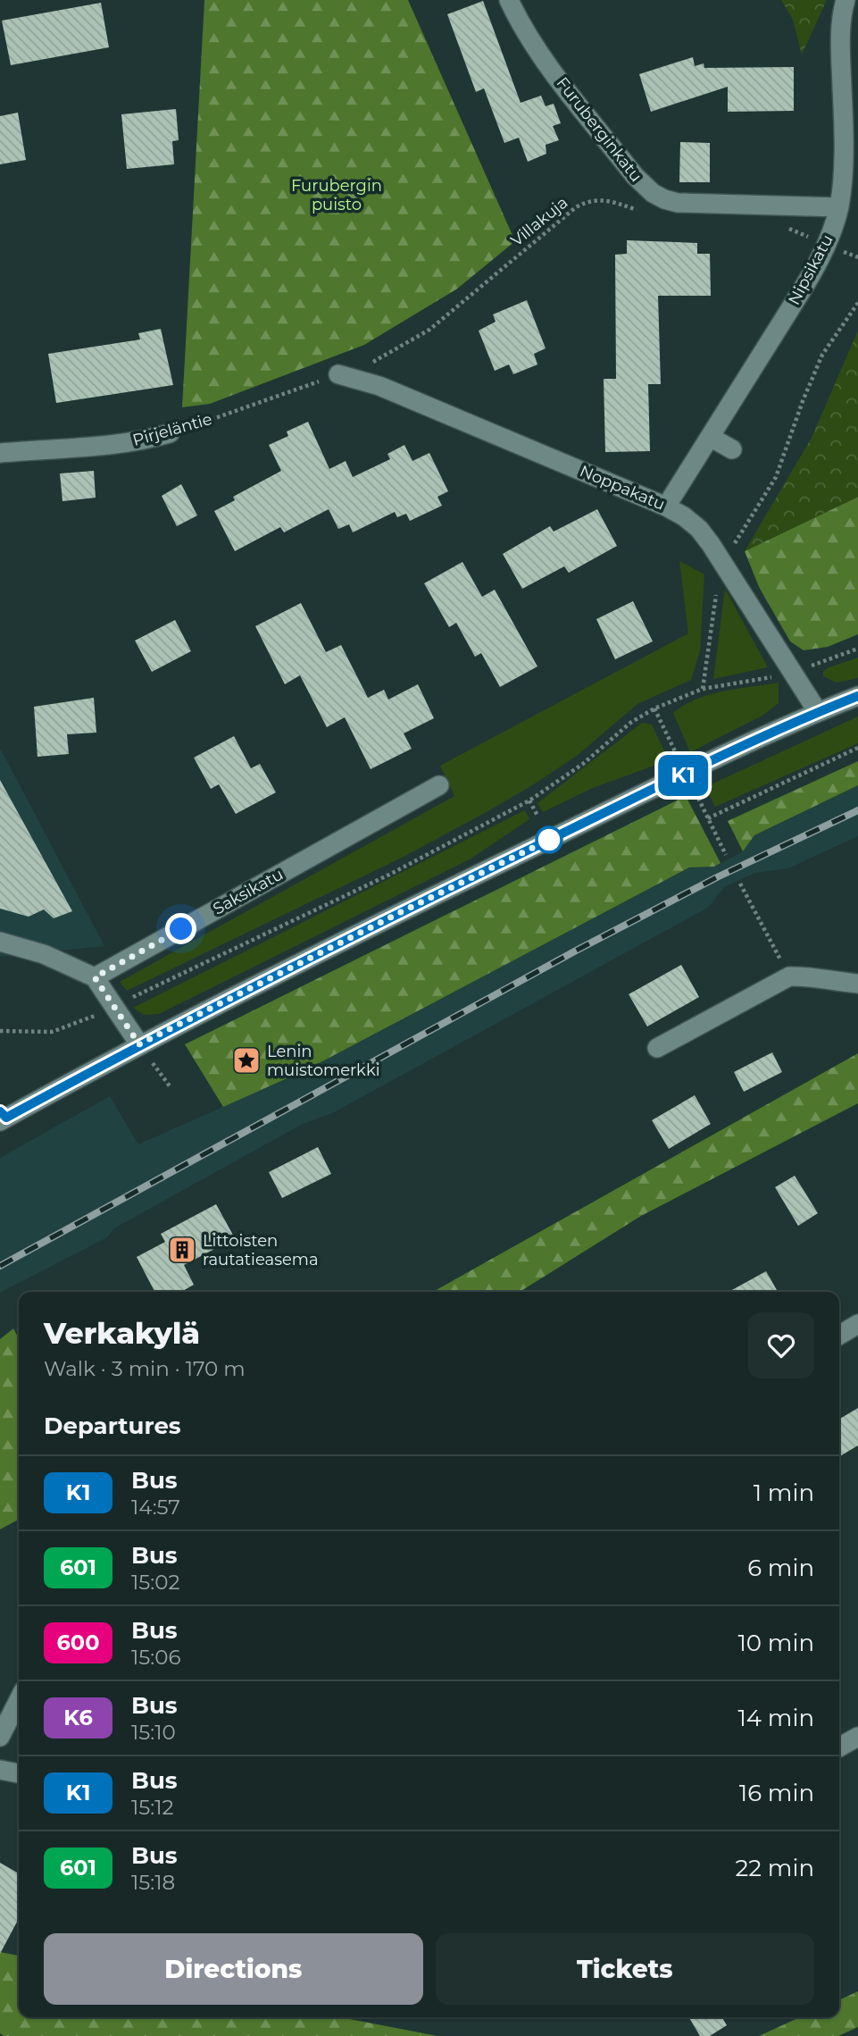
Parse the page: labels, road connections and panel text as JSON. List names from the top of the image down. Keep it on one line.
{"streets":{"street":["Furuberginkatu","Nipsikatu","Pirjeläntie","Noppakatu","Saksikatu"],"path":["Villakuja"]},"crossings":[["Furuberginkatu","Nipsikatu"],["Villakuja","Pirjeläntie"],["Villakuja","Noppakatu"],["Nipsikatu","Noppakatu"],["Pirjeläntie","Noppakatu"]],"parks":["Furubergin puisto"],"places":{"place":["Lenin muistomerkki"],"building":["Littoisten rautatieasema"]},"lines":["bus line K1"],"page":{"on_map":"K1","heading":[["Verkakylä","Walk · 3 min · 170 m"],"Departures"],"list":[{"mark":"K1","name":"Bus","note":"14:57","value":"1 min"},{"mark":"601","name":"Bus","note":"15:02","value":"6 min"},{"mark":"600","name":"Bus","note":"15:06","value":"10 min"},{"mark":"K6","name":"Bus","note":"15:10","value":"14 min"},{"mark":"K1","name":"Bus","note":"15:12","value":"16 min"},{"mark":"601","name":"Bus","note":"15:18","value":"22 min"}],"buttons":["Directions","Tickets"]}}
